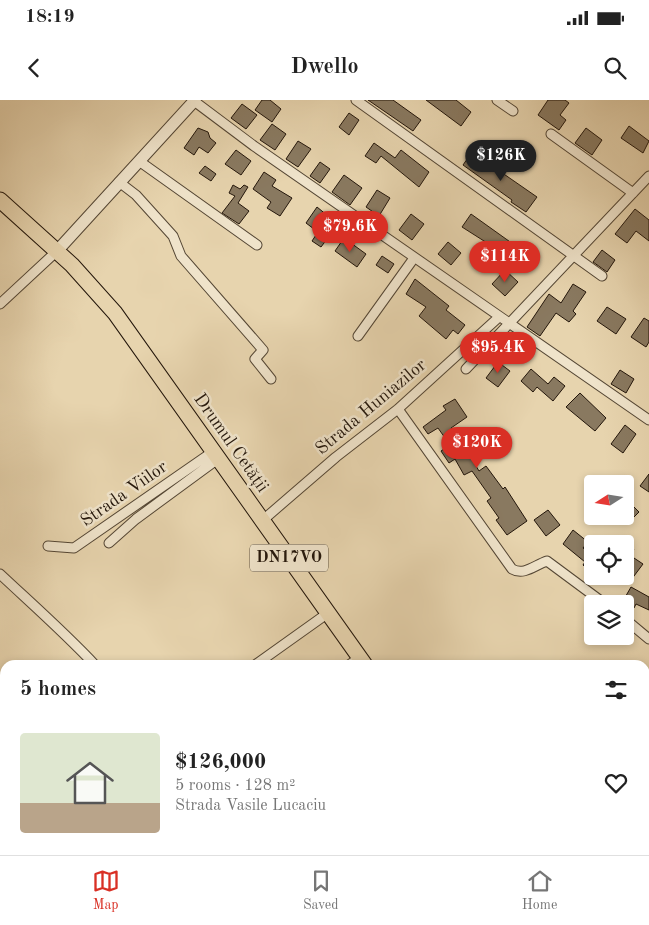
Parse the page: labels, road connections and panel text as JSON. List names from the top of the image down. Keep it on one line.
{"streets":{"highway":["Drumul Cetății","DN17VO"],"street":["Strada Huniazilor","Strada Viilor"]},"crossings":[["Strada Huniazilor","Drumul Cetății"],["Drumul Cetății","Strada Viilor"],["Drumul Cetății","DN17VO"]],"north":"left","page":{"status":"18:19","header":"Dwello","price":["$126K","$79.6K","$114K","$95.4K","$120K"],"heading":"5 homes","list":[{"name":"$126,000","note":"5 rooms · 128 m² · Strada Vasile Lucaciu"}],"tabs":["Map","Saved","Home"]}}
